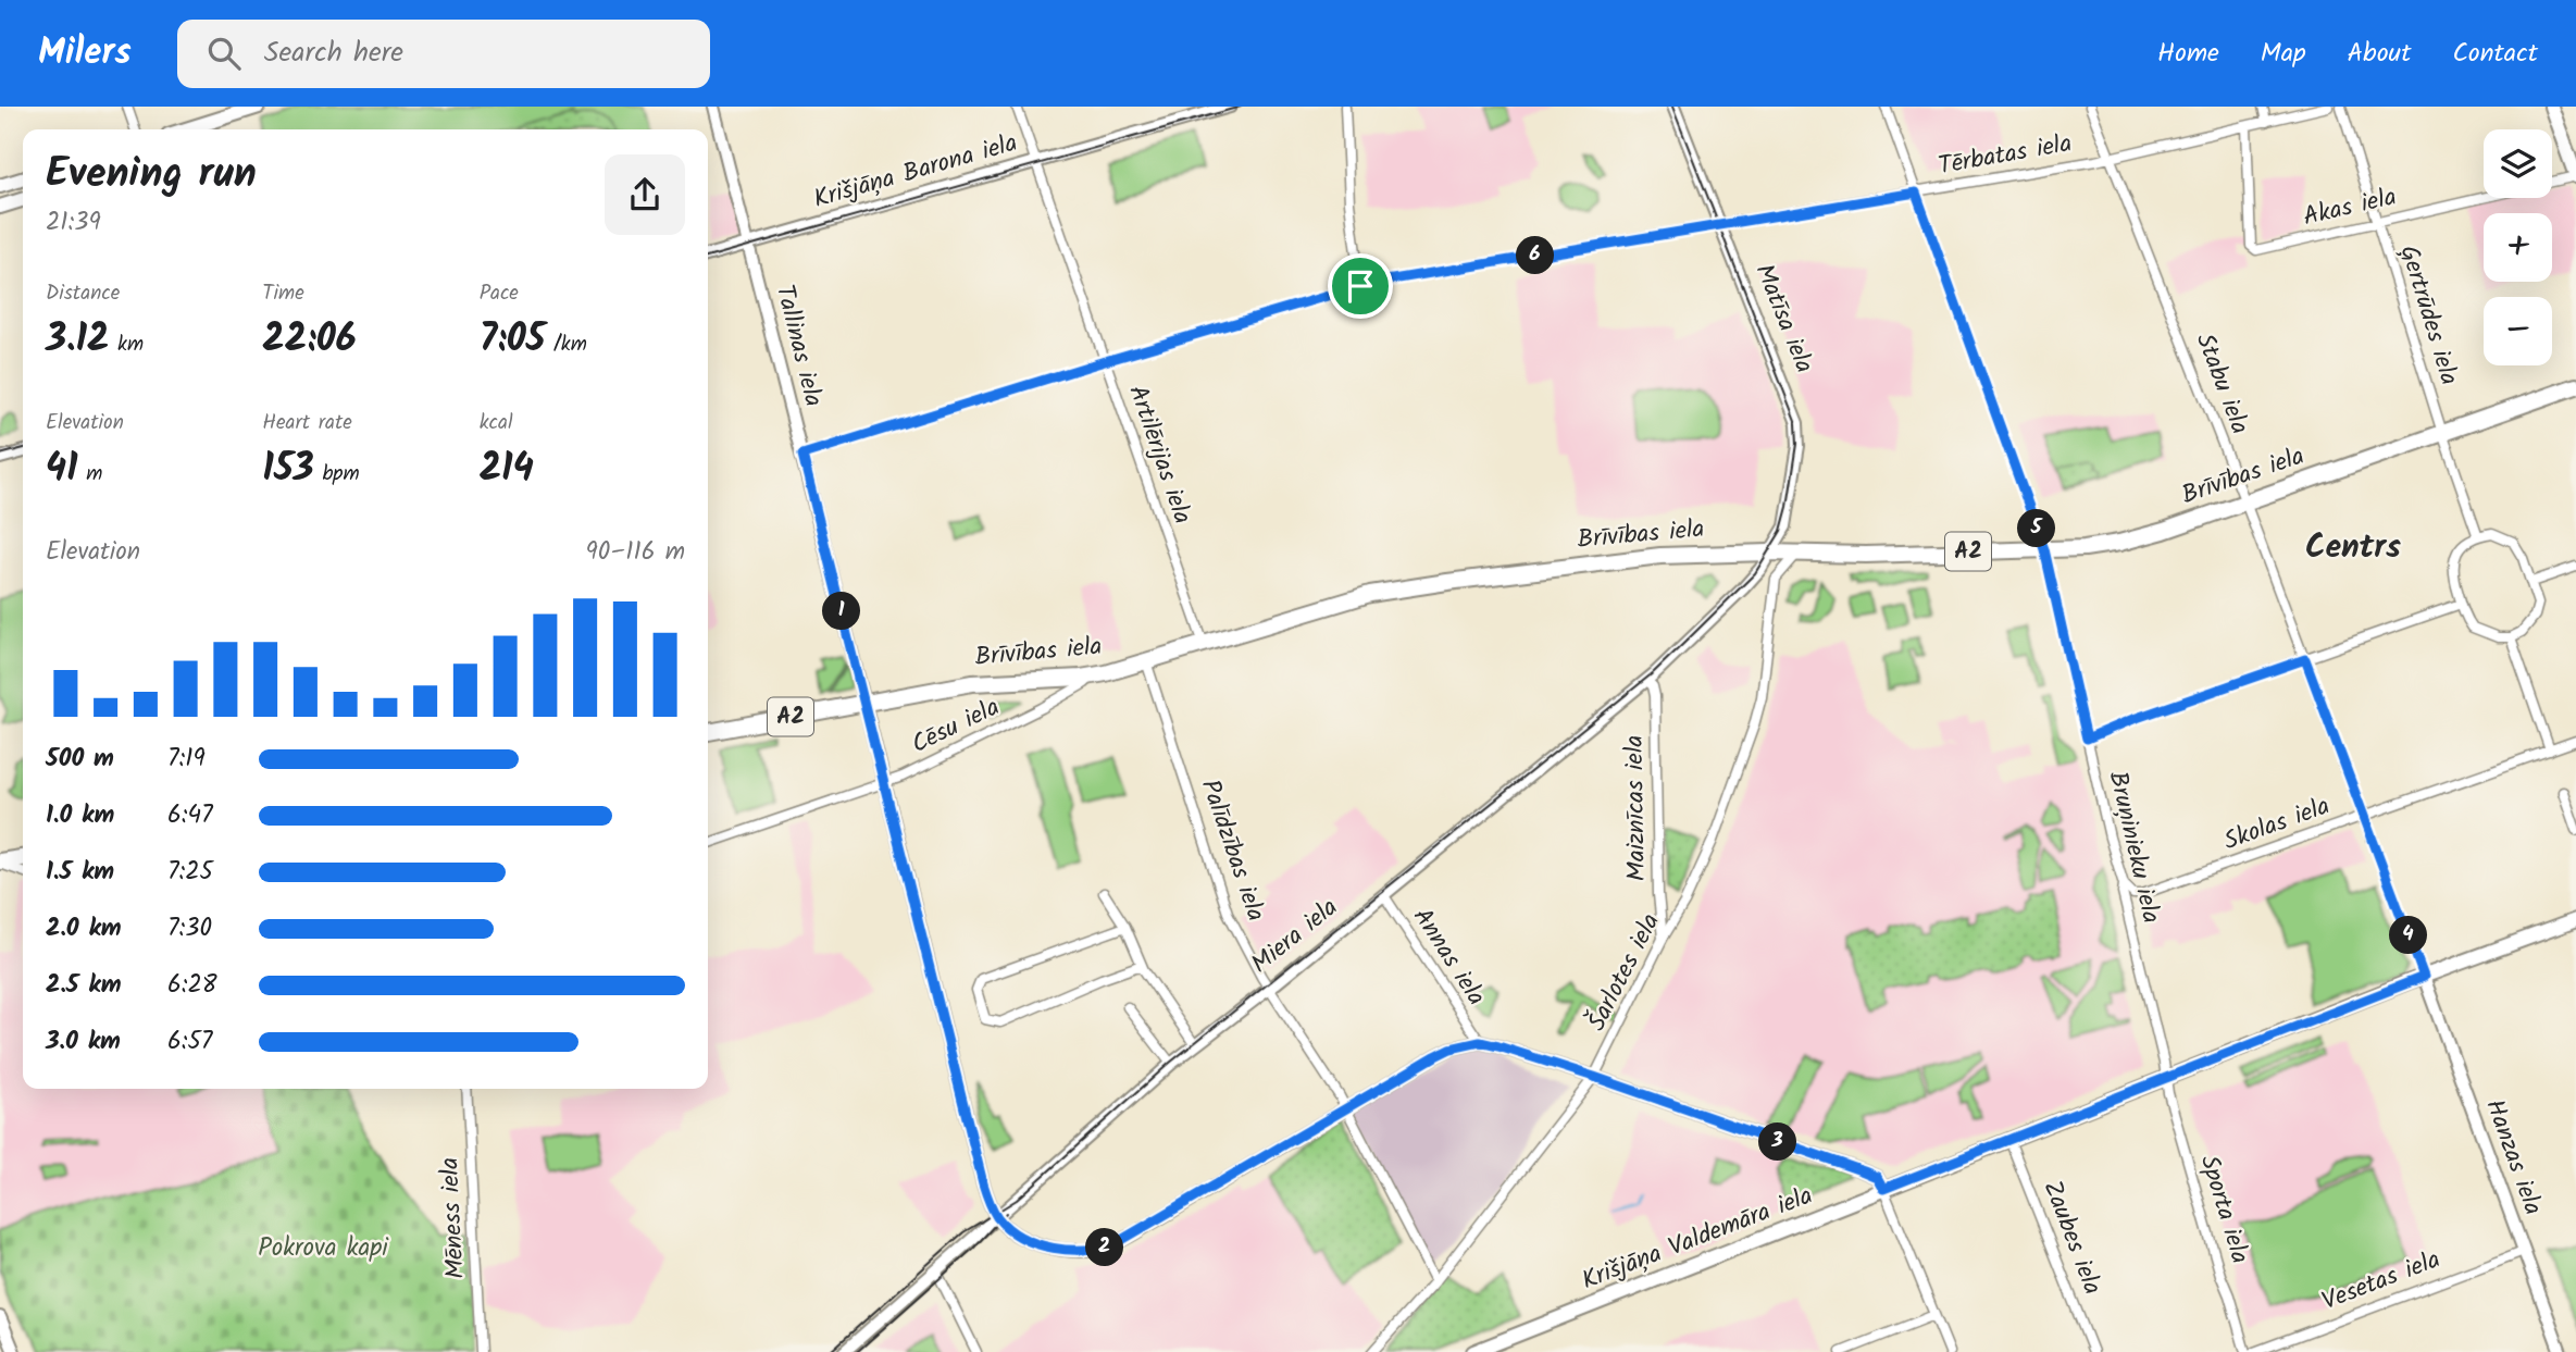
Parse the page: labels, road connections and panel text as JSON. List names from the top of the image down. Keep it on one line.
{"streets":{"highway":["Brīvības iela","A2"],"main road":["Krišjāņa Valdemāra iela"],"street":["Tērbatas iela","Krišjāņa Barona iela","Akas iela","Ģertrūdes iela","Matīsa iela","Tallinas iela","Stabu iela","Artilērijas iela","Cēsu iela","Maiznīcas iela","Skolas iela","Bruņinieku iela","Palīdzības iela","Miera iela","Annas iela","Šarlotes iela","Hanzas iela","Sporta iela","Mēness iela","Zaubes iela","Vesetas iela"]},"crossings":[["Tērbatas iela","Akas iela"],["Tērbatas iela","Matīsa iela"],["Tērbatas iela","Tallinas iela"],["Tērbatas iela","Stabu iela"],["Tērbatas iela","Artilērijas iela"],["Tērbatas iela","Bruņinieku iela"],["Krišjāņa Barona iela","Tallinas iela"],["Krišjāņa Barona iela","Artilērijas iela"],["Akas iela","Ģertrūdes iela"],["Ģertrūdes iela","Brīvības iela"],["Matīsa iela","Brīvības iela"],["Matīsa iela","Miera iela"],["Tallinas iela","Brīvības iela"],["Tallinas iela","Cēsu iela"],["Tallinas iela","Miera iela"],["Stabu iela","Brīvības iela"],["Stabu iela","Skolas iela"],["Stabu iela","Hanzas iela"],["Stabu iela","Krišjāņa Valdemāra iela"],["Artilērijas iela","Brīvības iela"],["Brīvības iela","Cēsu iela"],["Brīvības iela","Bruņinieku iela"],["Brīvības iela","Palīdzības iela"],["Brīvības iela","Miera iela"],["Brīvības iela","Šarlotes iela"],["Maiznīcas iela","Miera iela"],["Maiznīcas iela","Šarlotes iela"],["Skolas iela","Bruņinieku iela"],["Bruņinieku iela","Sporta iela"],["Bruņinieku iela","Krišjāņa Valdemāra iela"],["Palīdzības iela","Miera iela"],["Palīdzības iela","Šarlotes iela"],["Miera iela","Annas iela"],["Hanzas iela","Krišjāņa Valdemāra iela"],["Hanzas iela","Vesetas iela"],["Sporta iela","Krišjāņa Valdemāra iela"],["Zaubes iela","Krišjāņa Valdemāra iela"]],"districts":["Centrs"],"parks":["Pokrova kapi"],"page":{"header":"Milers","search":"Search here","nav":["Home","Map","About","Contact"],"map_buttons":["+","−"],"heading":["Evening run","21:39"],"pins":["6","5","1","4","3","2"],"stats":[["Distance","3.12 km"],["Time","22:06"],["Pace","7:05 /km"],["Elevation","41 m"],["Heart rate","153 bpm"],["kcal","214"]],"chart":["Elevation","90–116 m"],"list":[{"name":"500 m","note":"7:19"},{"name":"1.0 km","note":"6:47"},{"name":"1.5 km","note":"7:25"},{"name":"2.0 km","note":"7:30"},{"name":"2.5 km","note":"6:28"},{"name":"3.0 km","note":"6:57"}]}}
